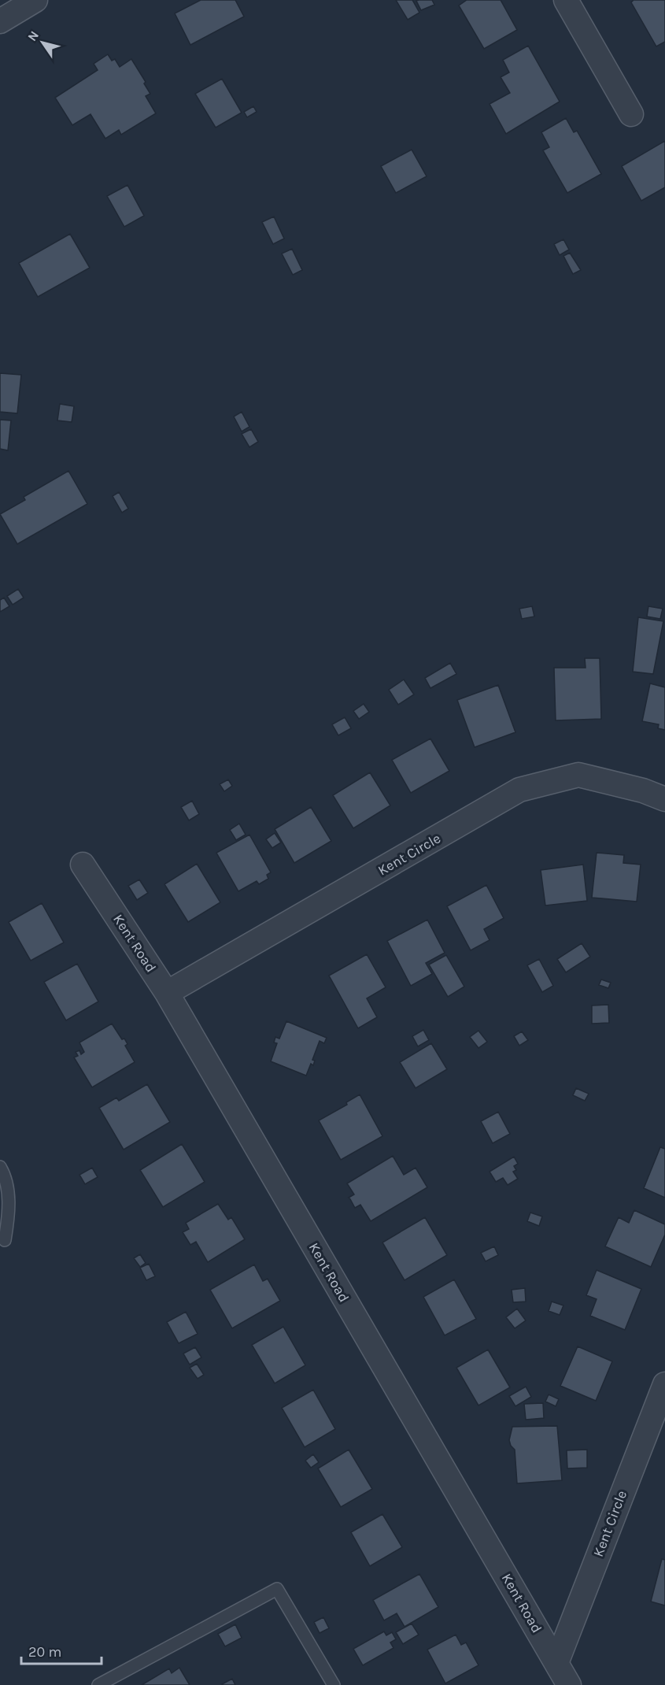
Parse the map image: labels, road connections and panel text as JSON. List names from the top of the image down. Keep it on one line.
{"streets":{"street":["Kent Circle","Kent Road"]},"crossings":[["Kent Circle","Kent Road"]],"scale_bar":"20 m","north":"top left"}
